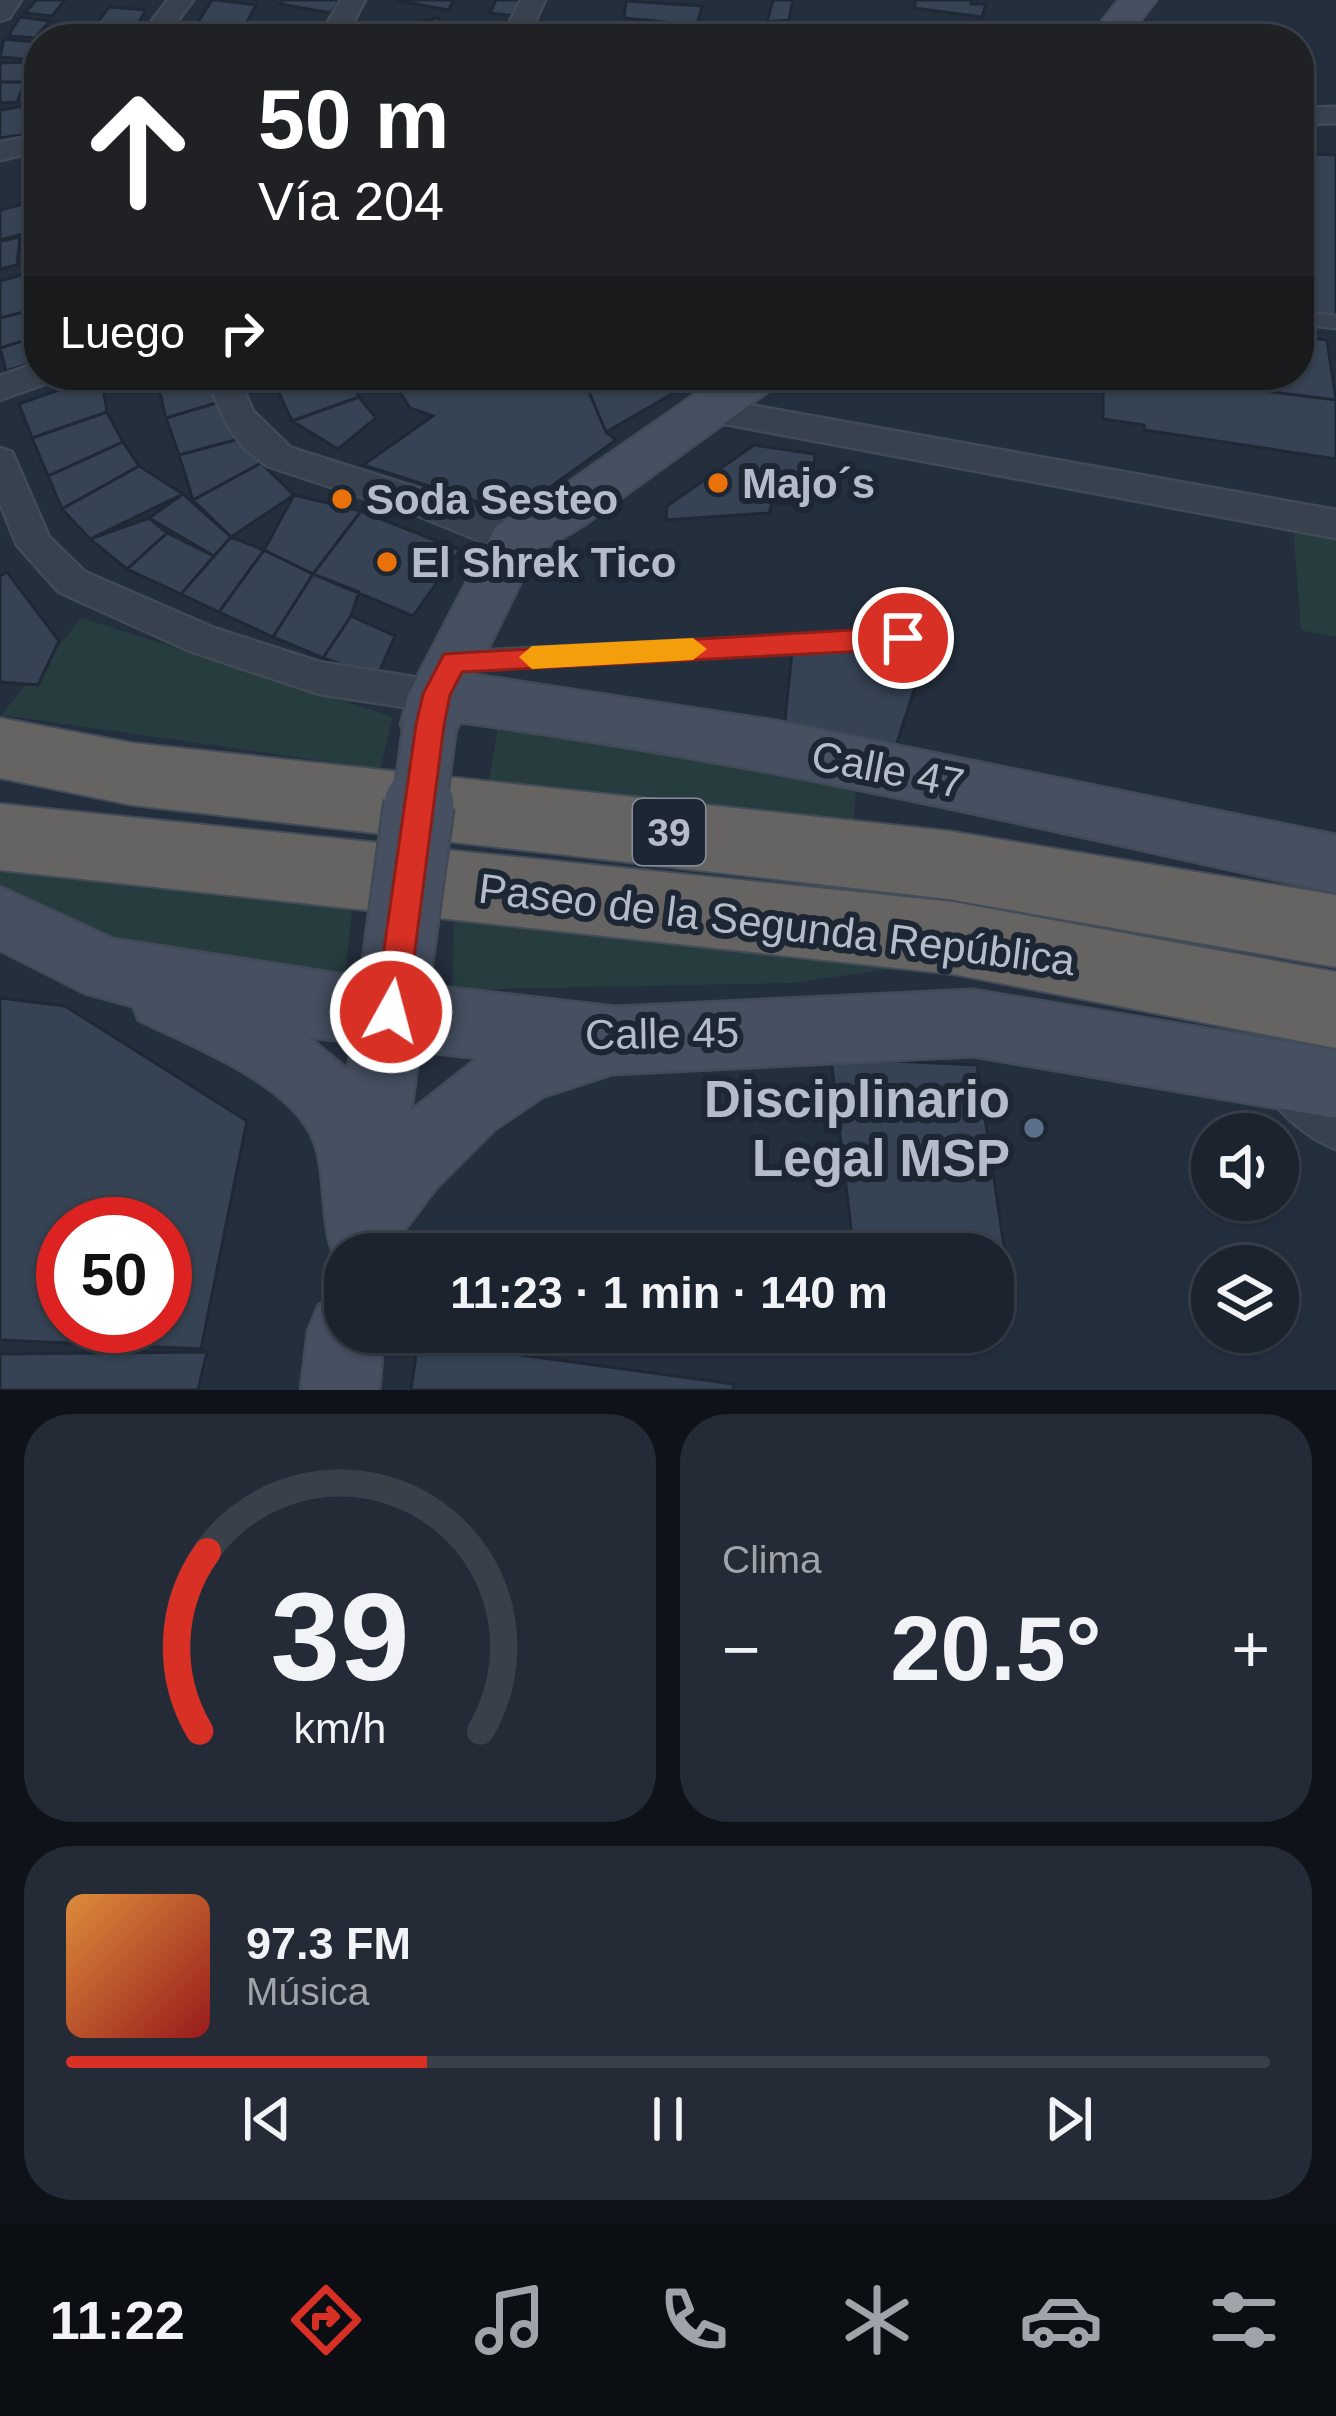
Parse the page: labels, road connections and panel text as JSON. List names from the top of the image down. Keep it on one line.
{"streets":{"highway":["39","Paseo de la Segunda República"],"main road":["Calle 47","Calle 45"]},"places":["Majo´s","Soda Sesteo","El Shrek Tico","Disciplinario Legal MSP"],"page":{"turn":["50 m","Vía 204"],"then":"Luego","limit":"50","trip":"11:23 · 1 min · 140 m","tile":"Clima","heat":["−","20.5°","+"],"song":["97.3 FM","Música"],"tabs":"11:22","gauge":["39","km/h"]}}
